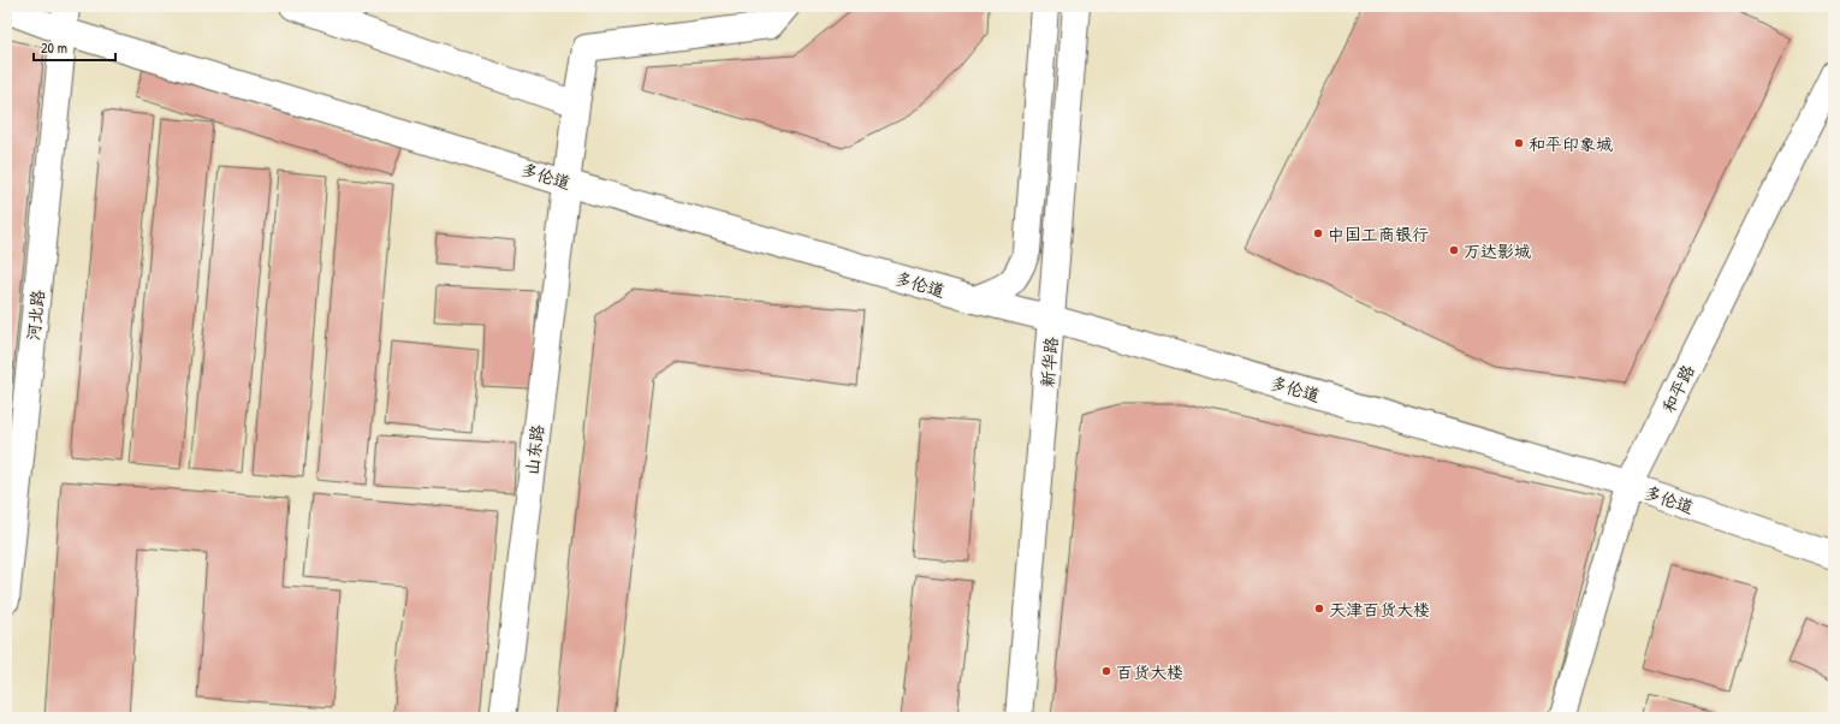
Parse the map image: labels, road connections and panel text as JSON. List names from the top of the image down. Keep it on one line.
{"streets":{"street":["多伦道","河北路","新华路","和平路","山东路"]},"crossings":[["多伦道","河北路"],["多伦道","新华路"],["多伦道","和平路"],["多伦道","山东路"]],"places":["和平印象城","中国工商银行","万达影城","天津百货大楼","百货大楼"],"scale_bar":"20 m"}
